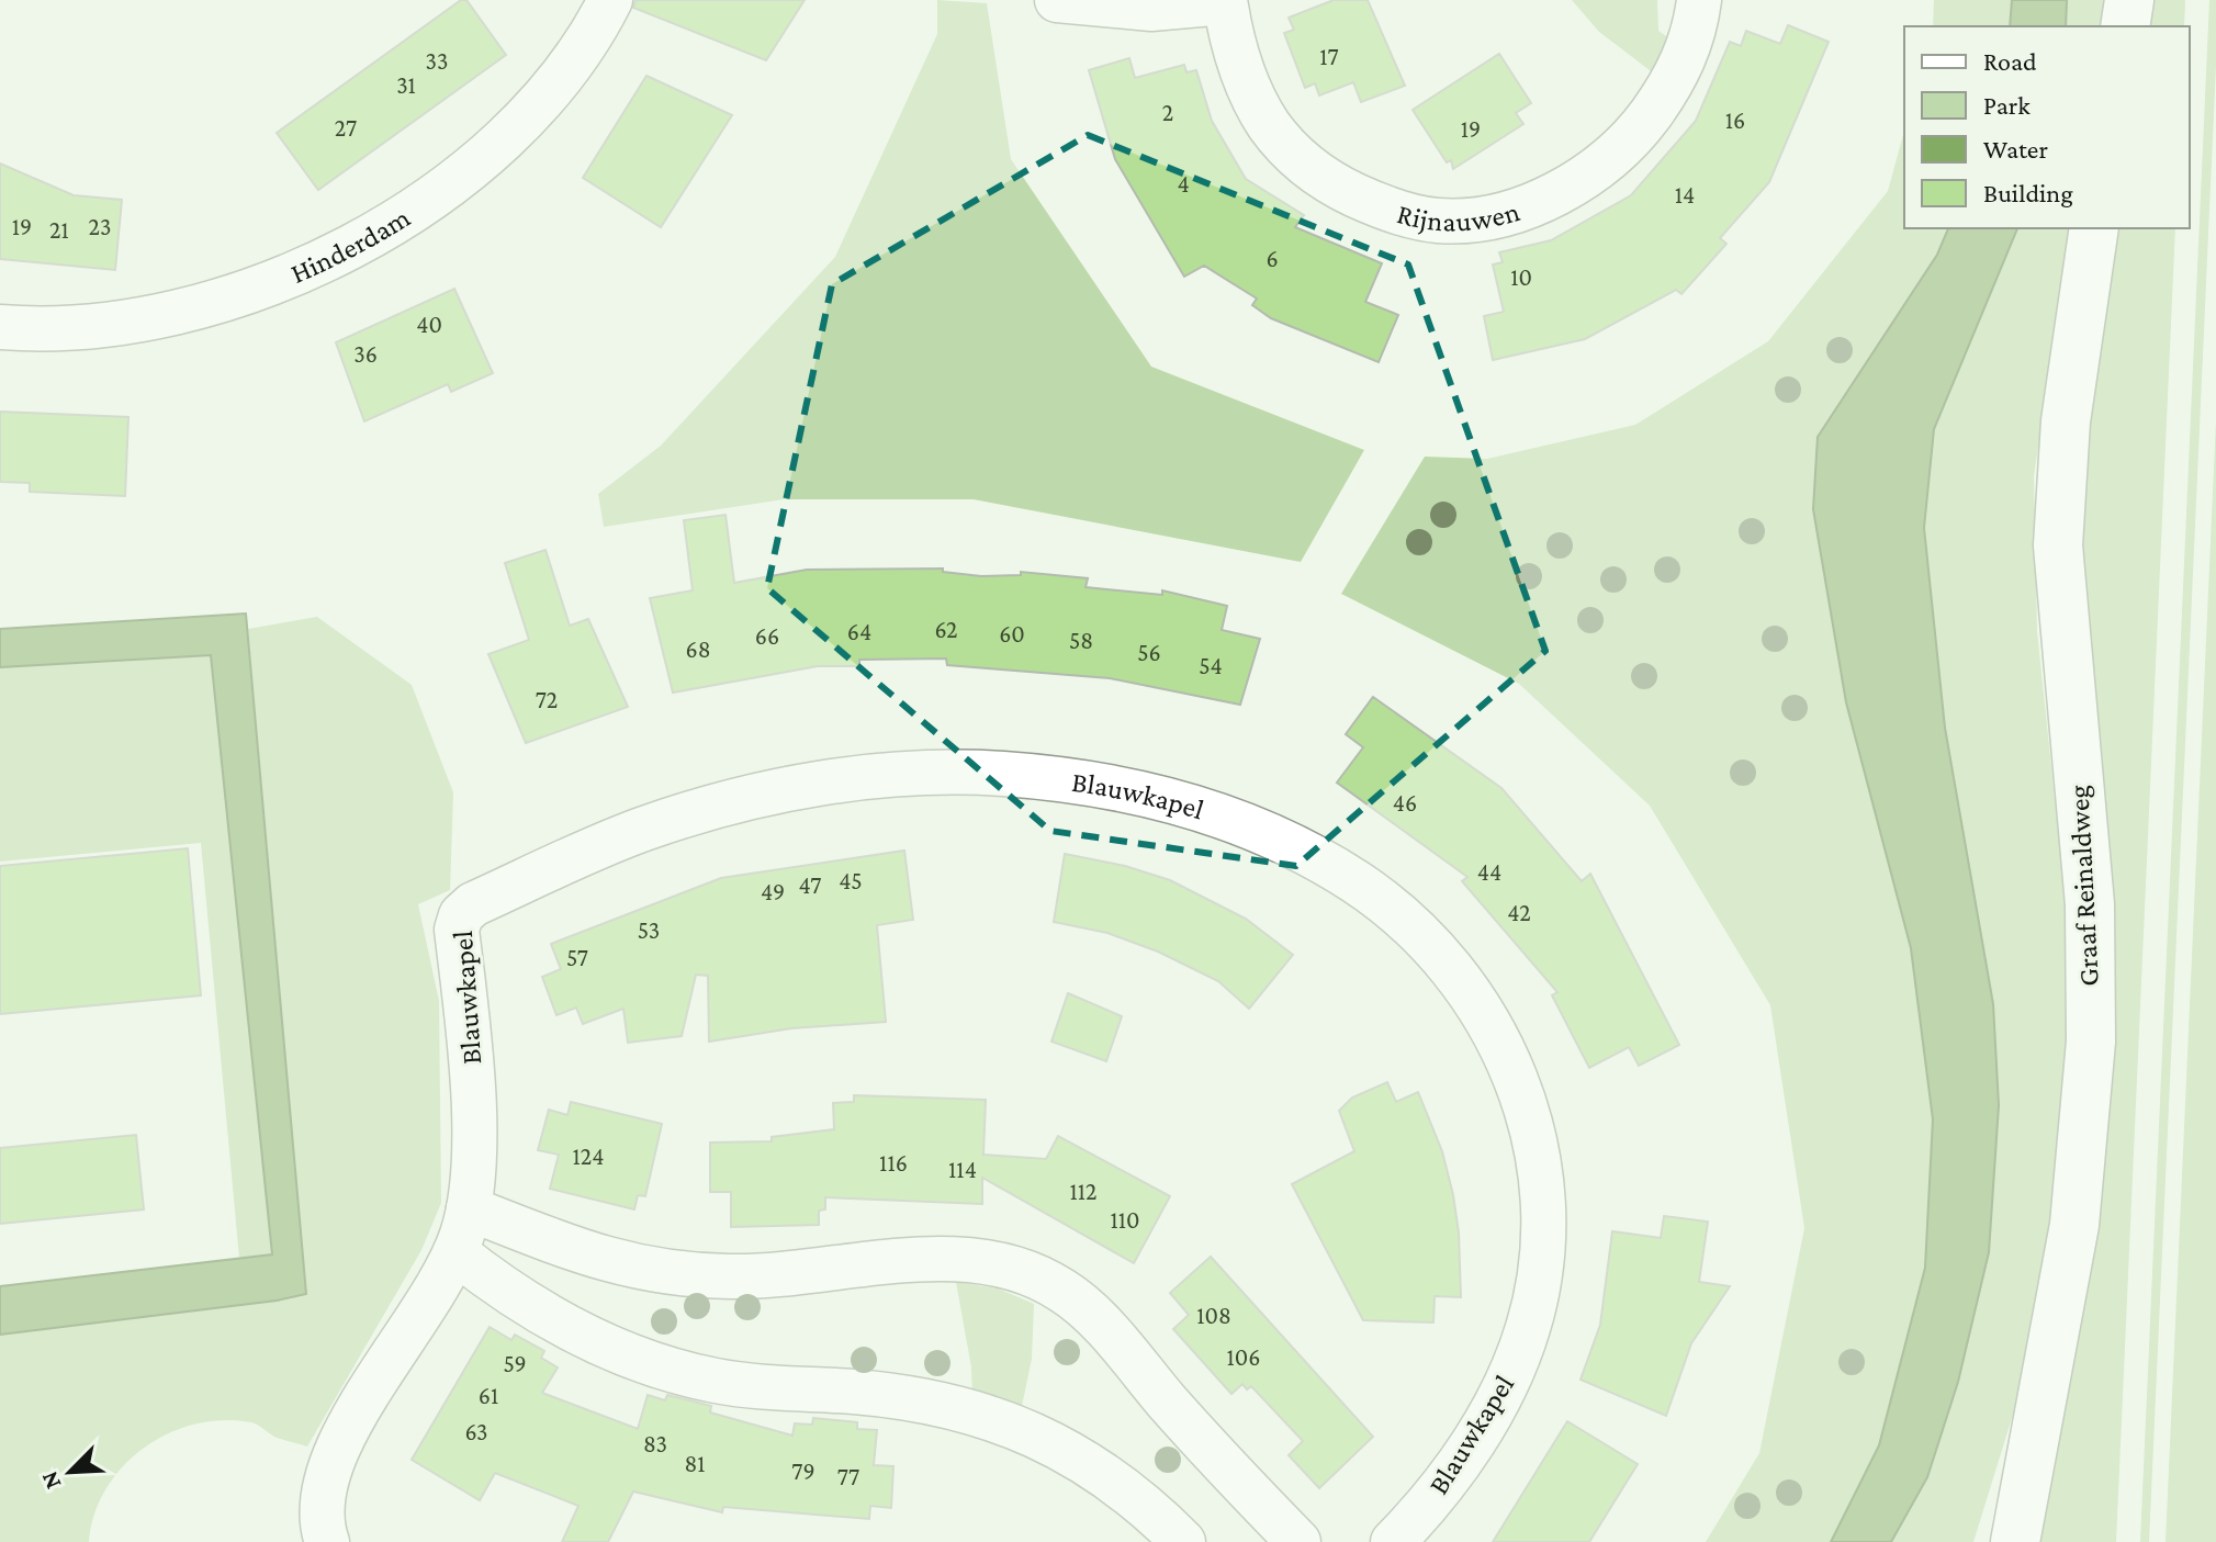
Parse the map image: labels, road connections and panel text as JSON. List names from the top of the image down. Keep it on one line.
{"streets":{"main road":["Graaf Reinaldweg"],"street":["Rijnauwen","Hinderdam","Blauwkapel"]},"house_numbers":["17","33","31","2","16","27","19","4","14","19","23","21","6","10","40","36","62","64","60","66","58","68","56","54","72","46","44","45","47","49","42","53","57","124","116","114","112","110","108","106","59","61","63","83","81","79","77"],"legend":["Road","Park","Water","Building"],"north":"bottom left"}
